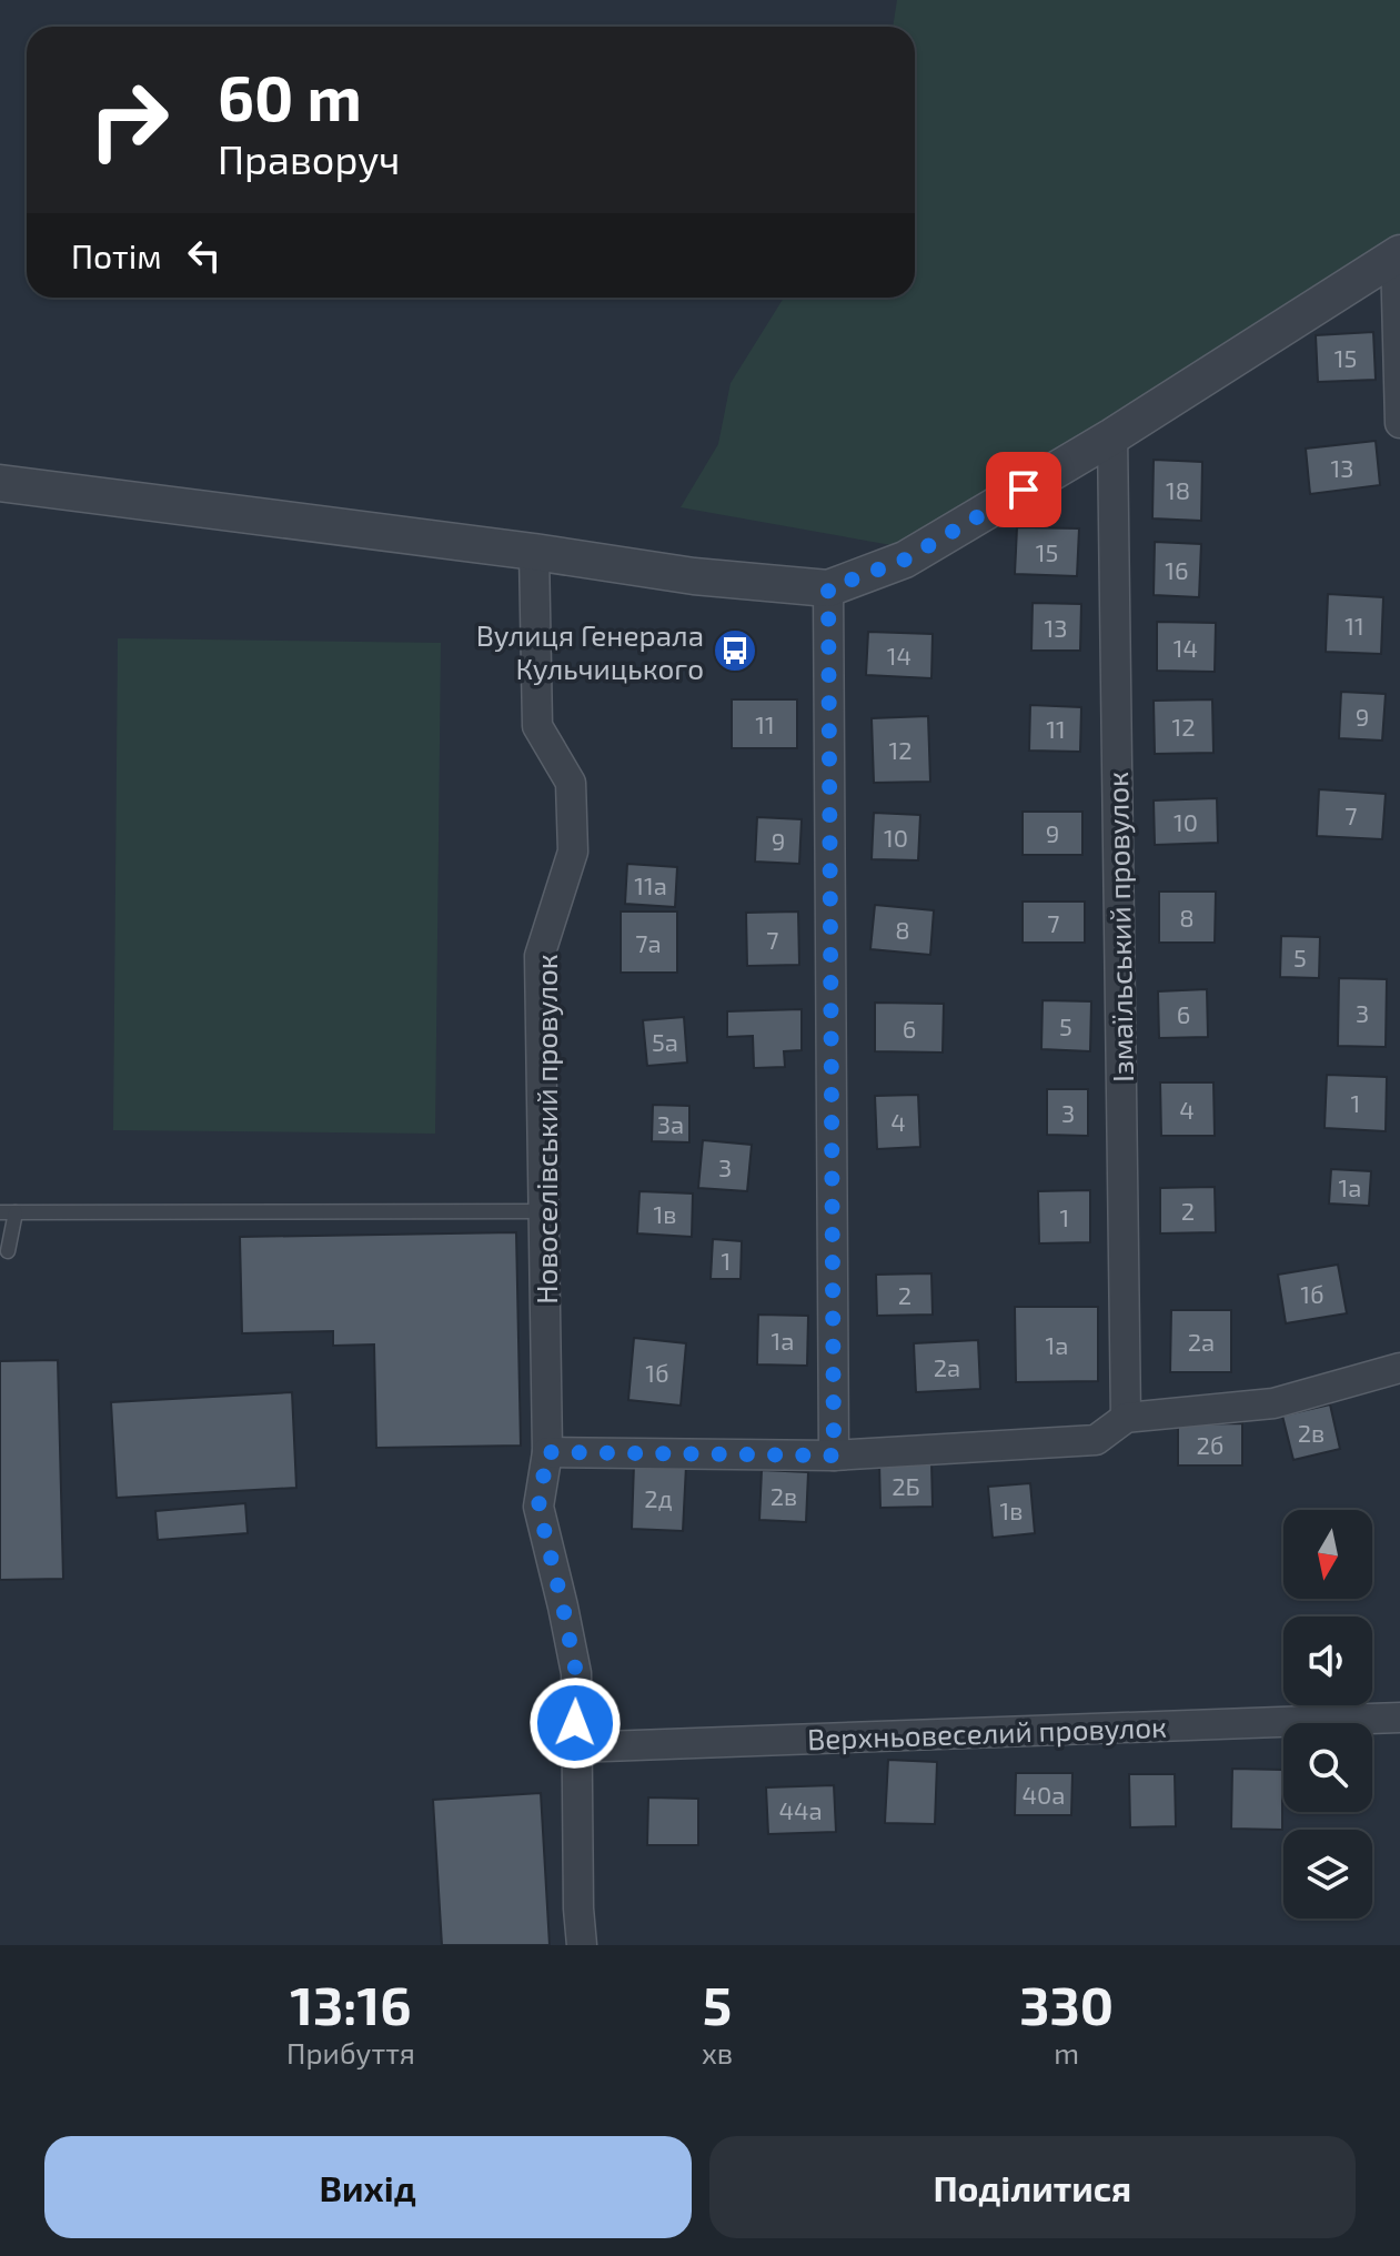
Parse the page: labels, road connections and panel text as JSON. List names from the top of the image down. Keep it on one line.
{"streets":{"street":["Ізмаїльський провулок","Новоселівський провулок","Верхньовеселий провулок"]},"crossings":[["Новоселівський провулок","Верхньовеселий провулок"]],"places":{"bus stop":["Вулиця Генерала Кульчицького"]},"house_numbers":["15","13","18","15","16","11","13","14","14","9","11","12","11","12","7","10","9","10","9","11а","8","7","8","7","7а","5","3","6","5","6","5а","1","4","3","4","3а","3","1а","2","1в","1","1","1б","2","1а","2а","1а","2а","1б","2в","2б","2Б","2в","2д","1в","40а","44а"],"north":"bottom","page":{"turn":["60 m","Праворуч"],"then":"Потім","eta":["13:16","Прибуття","5","хв","330","m"],"buttons":["Вихід","Поділитися"]}}
